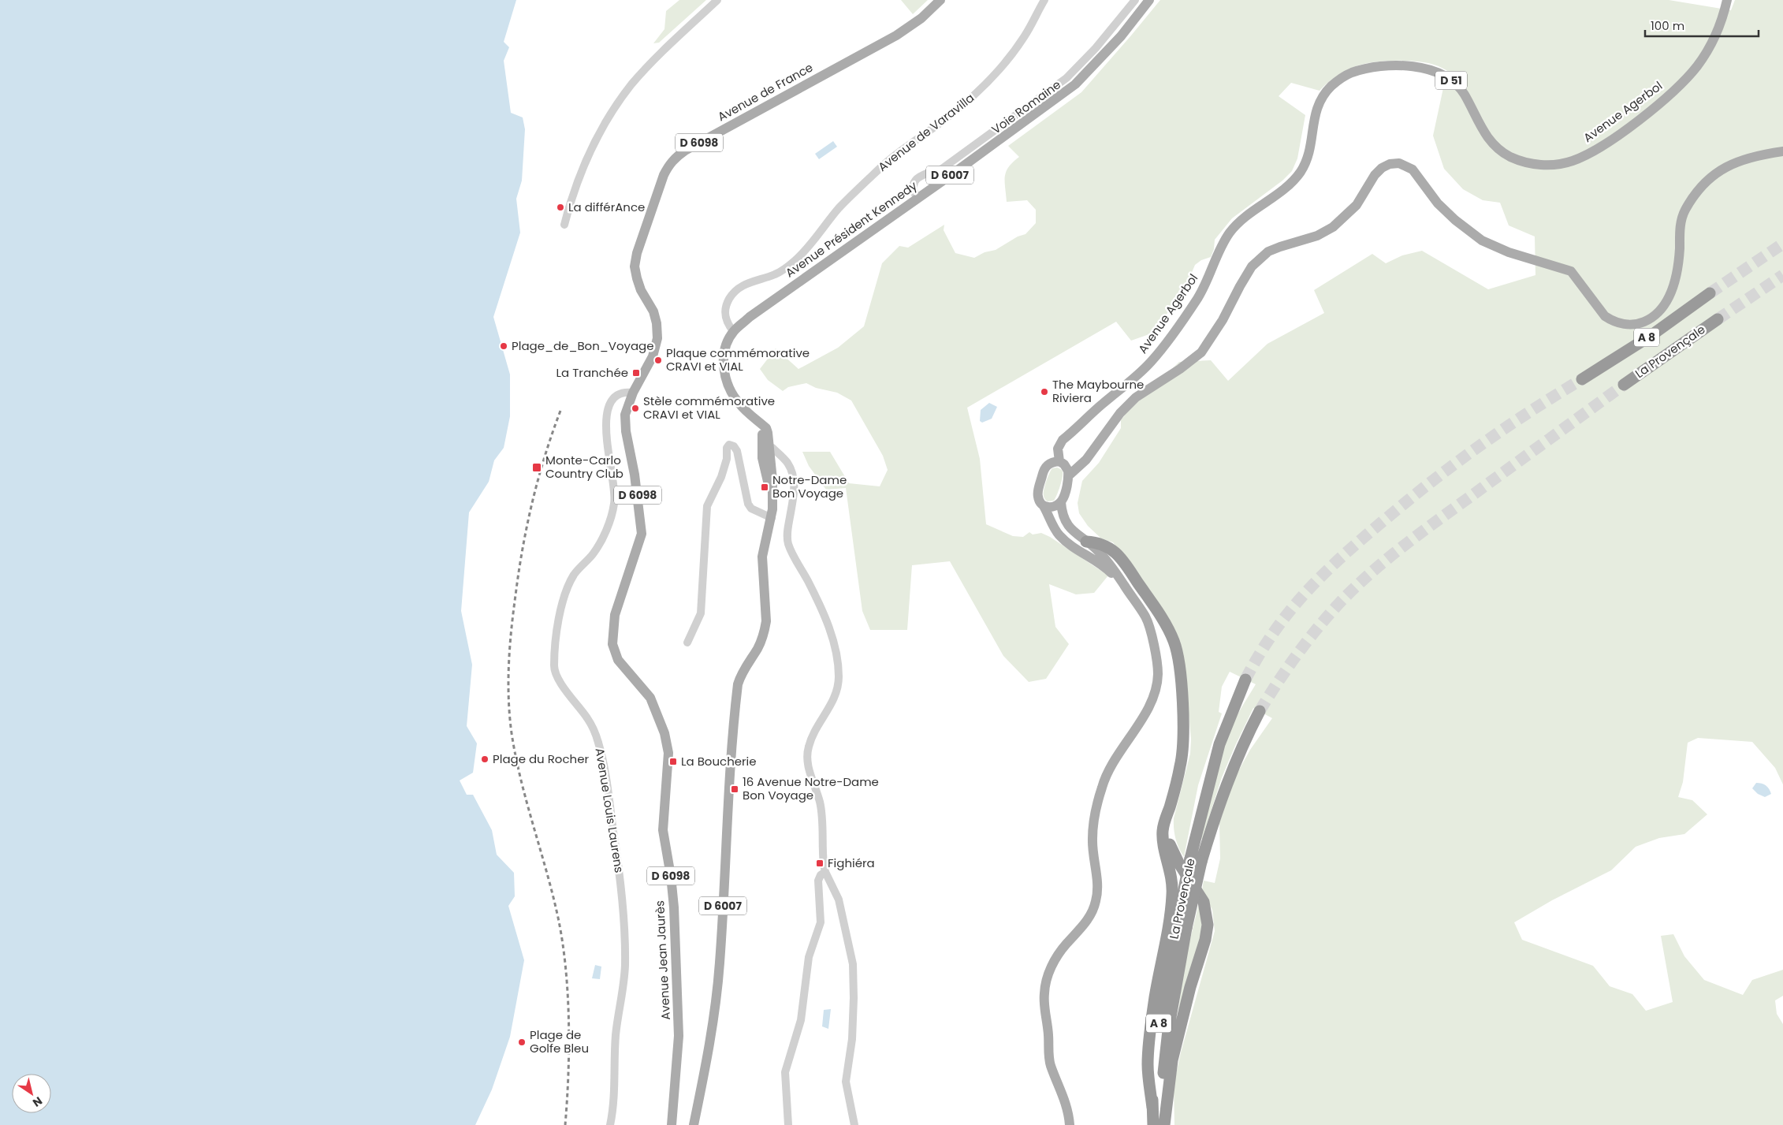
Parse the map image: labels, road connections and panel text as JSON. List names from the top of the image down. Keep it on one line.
{"streets":{"highway":["A 8","La Provençale"],"main road":["D 51","Avenue de France","Avenue Agerbol","D 6098","D 6007","Avenue Président Kennedy","Avenue Jean Jaurès"],"street":["Voie Romaine","Avenue de Varavilla","Avenue Louis Laurens"]},"crossings":[["Avenue de France","Avenue Louis Laurens"],["Avenue de France","Avenue Jean Jaurès"],["Voie Romaine","Avenue Président Kennedy"],["Avenue de Varavilla","Avenue Président Kennedy"],["D 6007","Avenue Président Kennedy"],["Avenue Louis Laurens","Avenue Jean Jaurès"]],"places":{"other":["La différAnce","Plage_de_Bon_Voyage","Plaque commémorative CRAVI et VIAL","The Maybourne Riviera","Stèle commémorative CRAVI et VIAL","Plage du Rocher","Plage de Golfe Bleu"],"transit":["La Tranchée","Monte-Carlo Country Club","Notre-Dame Bon Voyage","La Boucherie","16 Avenue Notre-Dame Bon Voyage","Fighiéra"]},"scale_bar":"100 m","north":"bottom right"}
